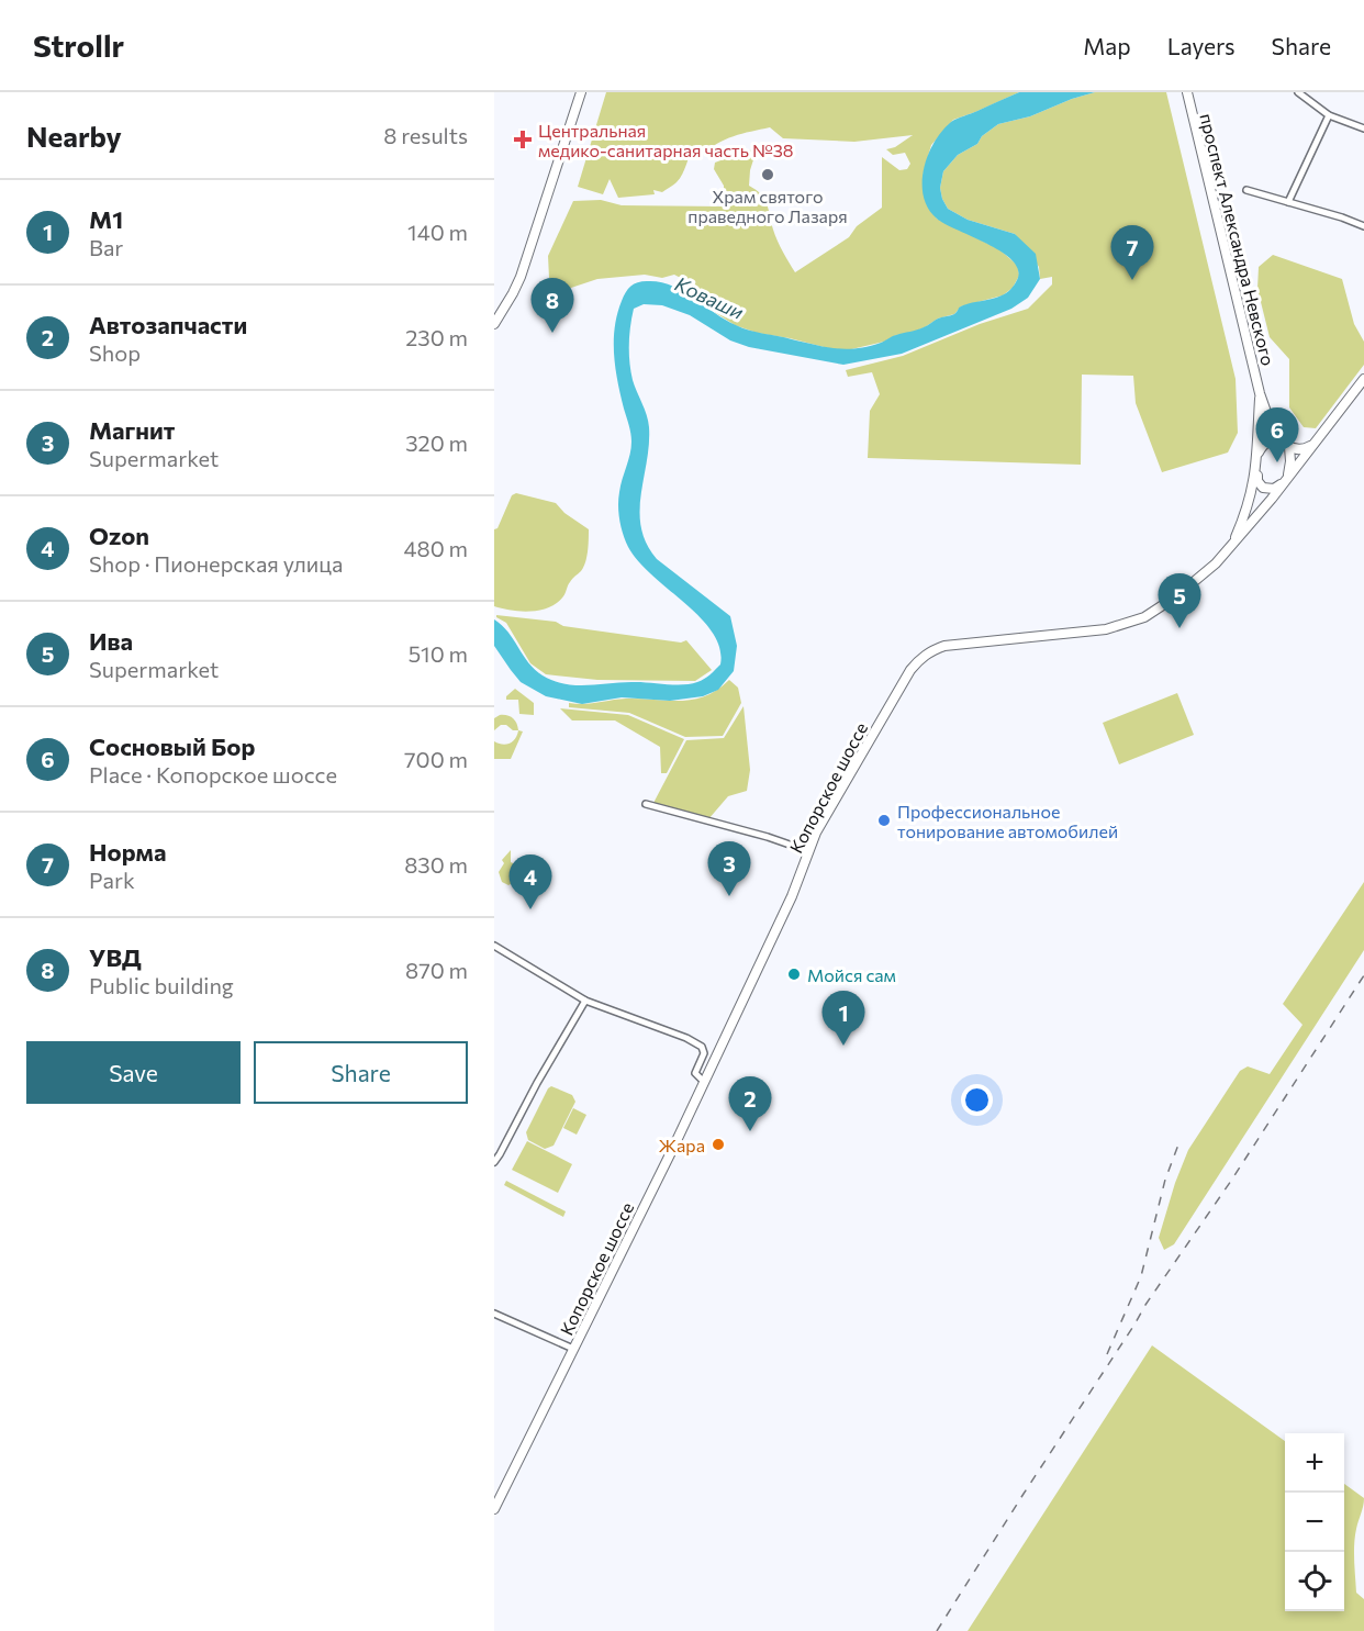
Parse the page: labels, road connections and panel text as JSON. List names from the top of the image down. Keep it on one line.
{"streets":{"main road":["проспект Александра Невского","Копорское шоссе"]},"water":["Коваши"],"places":{"health":["Центральная медико-санитарная часть №38"],"other":["Храм святого праведного Лазаря","Профессиональное тонирование автомобилей","Мойся сам","Жара"]},"page":{"header":"Strollr","nav":["Map","Layers","Share"],"heading":["Nearby","8 results"],"list":[{"mark":"1","name":"М1","note":"Bar","value":"140 m"},{"mark":"2","name":"Автозапчасти","note":"Shop","value":"230 m"},{"mark":"3","name":"Магнит","note":"Supermarket","value":"320 m"},{"mark":"4","name":"Ozon","note":"Shop · Пионерская улица","value":"480 m"},{"mark":"5","name":"Ива","note":"Supermarket","value":"510 m"},{"mark":"6","name":"Сосновый Бор","note":"Place · Копорское шоссе","value":"700 m"},{"mark":"7","name":"Норма","note":"Park","value":"830 m"},{"mark":"8","name":"УВД","note":"Public building","value":"870 m"}],"pins":["7","8","6","5","3","4","1","2"],"buttons":["Save","Share"],"map_buttons":["+","−"]}}
